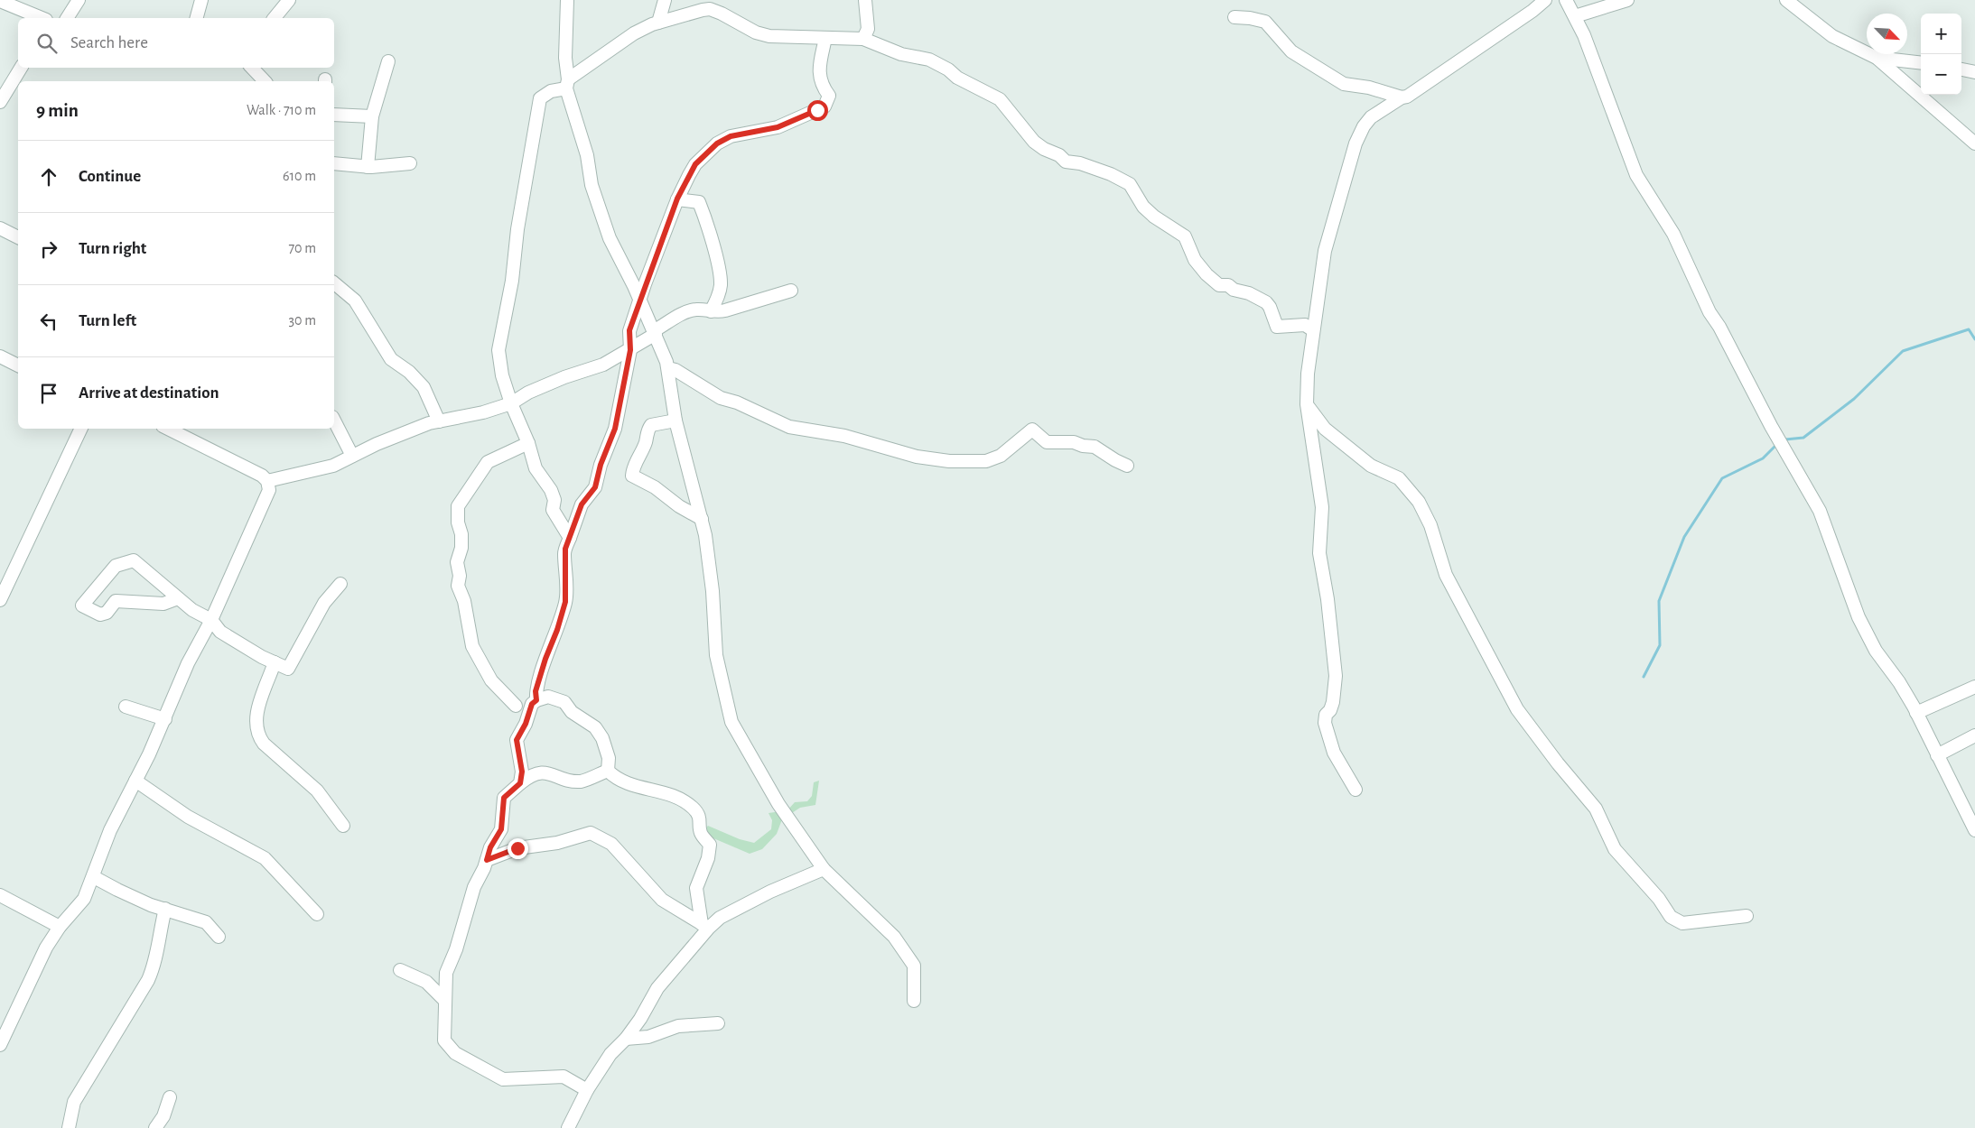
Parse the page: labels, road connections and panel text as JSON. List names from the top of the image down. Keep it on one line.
{"north":"bottom right","page":{"map_buttons":["+","−"],"search":"Search here","heading":["9 min","Walk · 710 m"],"list":[["Continue","610 m"],["Turn right","70 m"],["Turn left","30 m"],"Arrive at destination"]}}
